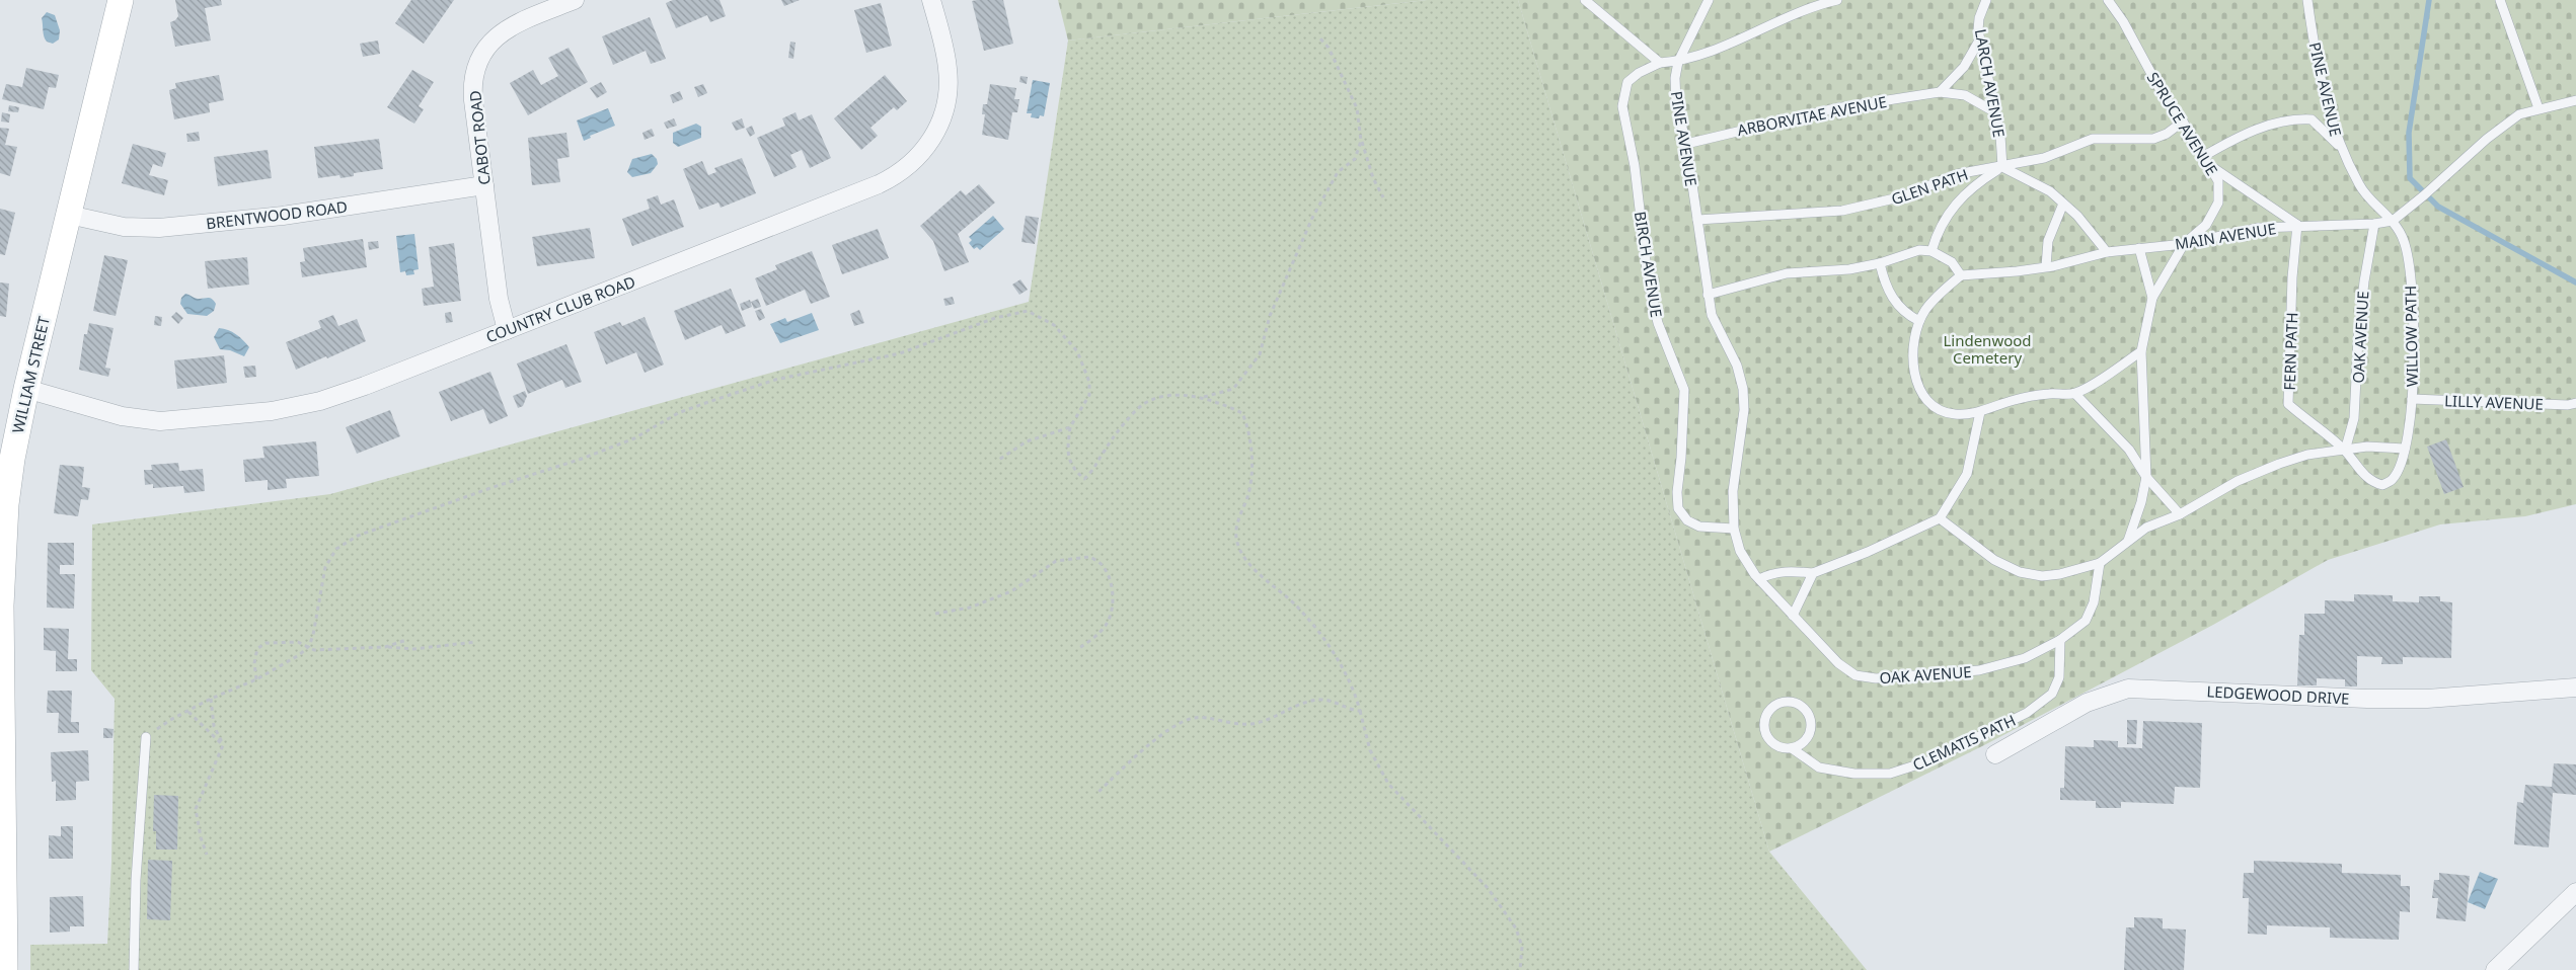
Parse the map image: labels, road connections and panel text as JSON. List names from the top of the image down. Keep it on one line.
{"streets":{"main road":["WILLIAM STREET"],"street":["CABOT ROAD","BRENTWOOD ROAD","COUNTRY CLUB ROAD","LEDGEWOOD DRIVE"],"lane":["LARCH AVENUE","PINE AVENUE","ARBORVITAE AVENUE","SPRUCE AVENUE","GLEN PATH","MAIN AVENUE","BIRCH AVENUE","WILLOW PATH","OAK AVENUE","FERN PATH","LILLY AVENUE","CLEMATIS PATH"]},"crossings":[["LARCH AVENUE","ARBORVITAE AVENUE"],["LARCH AVENUE","GLEN PATH"],["PINE AVENUE","ARBORVITAE AVENUE"],["PINE AVENUE","GLEN PATH"],["PINE AVENUE","MAIN AVENUE"],["PINE AVENUE","WILLOW PATH"],["PINE AVENUE","OAK AVENUE"],["SPRUCE AVENUE","GLEN PATH"],["SPRUCE AVENUE","MAIN AVENUE"],["CABOT ROAD","BRENTWOOD ROAD"],["CABOT ROAD","COUNTRY CLUB ROAD"],["BRENTWOOD ROAD","WILLIAM STREET"],["MAIN AVENUE","WILLOW PATH"],["MAIN AVENUE","OAK AVENUE"],["MAIN AVENUE","FERN PATH"],["BIRCH AVENUE","OAK AVENUE"],["COUNTRY CLUB ROAD","WILLIAM STREET"],["WILLOW PATH","OAK AVENUE"],["WILLOW PATH","FERN PATH"],["WILLOW PATH","LILLY AVENUE"],["OAK AVENUE","FERN PATH"],["OAK AVENUE","CLEMATIS PATH"]],"parks":["Lindenwood Cemetery"]}
